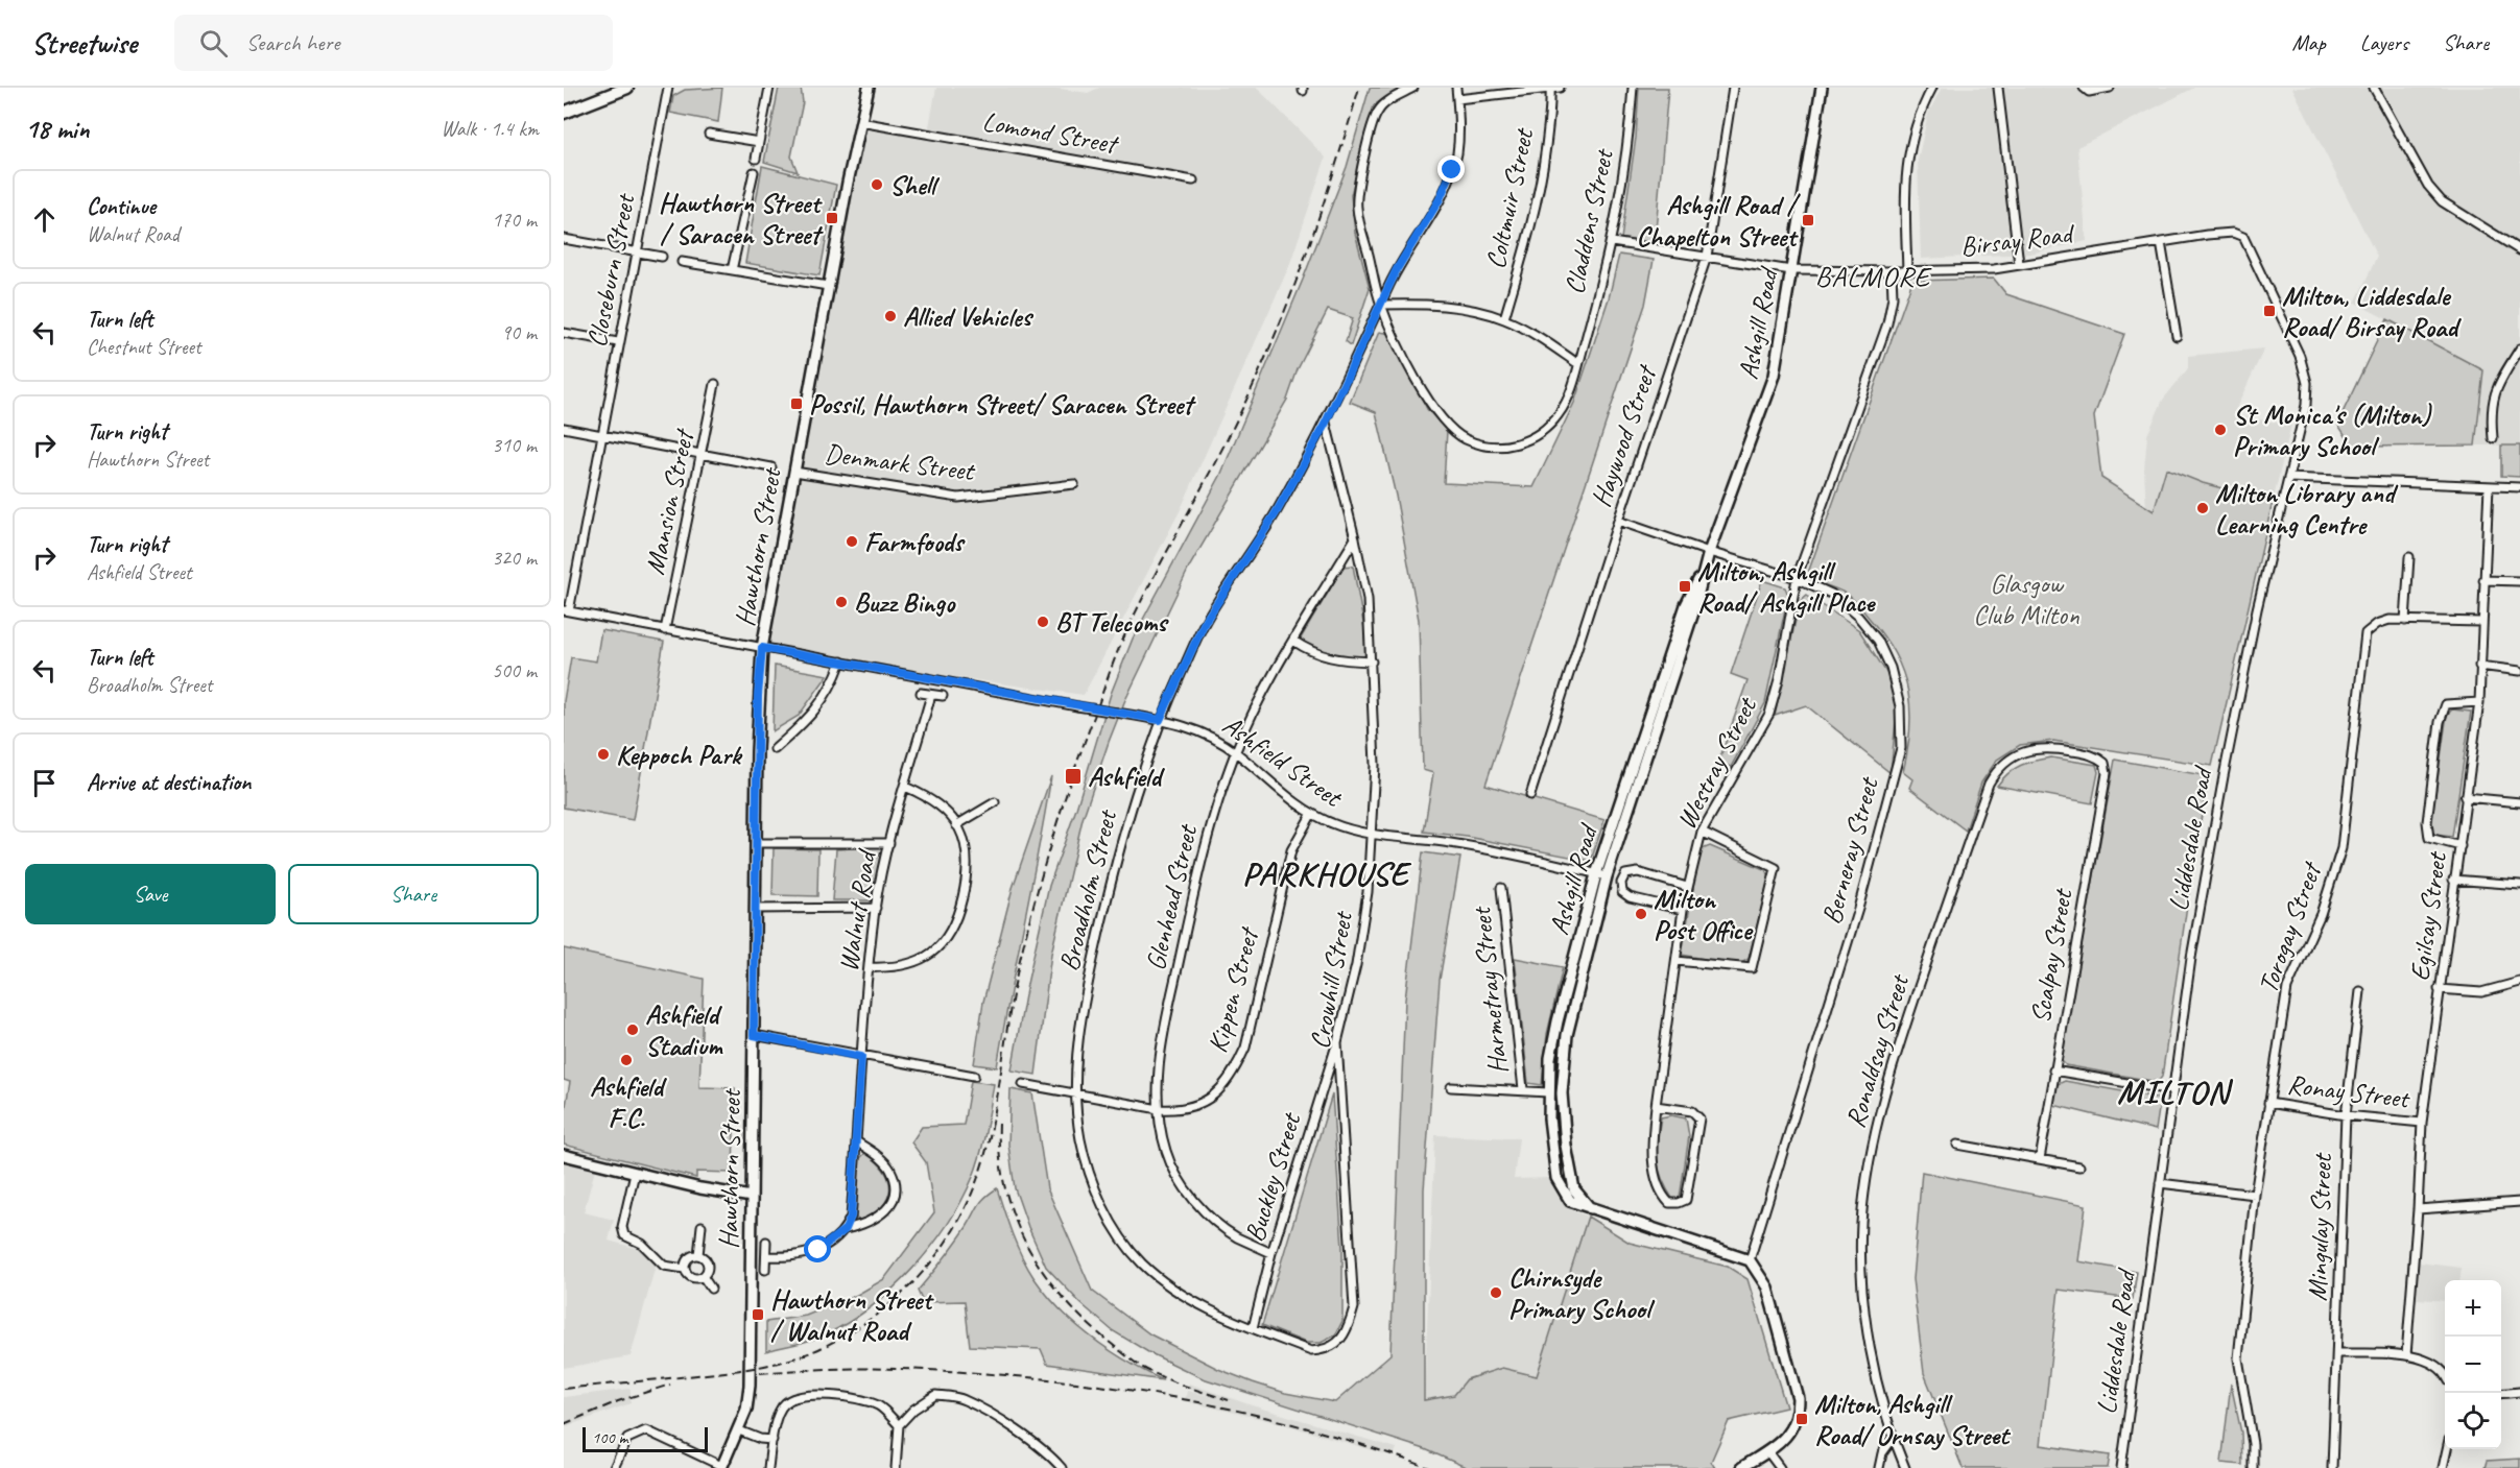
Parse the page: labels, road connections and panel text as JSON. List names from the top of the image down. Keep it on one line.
{"streets":{"street":["Lomond Street","Coltmuir Street","Claddens Street","Birsay Road","Closeburn Street","Ashgill Road","Haywood Street","Denmark Street","Mansion Street","Hawthorn Street","Ashfield Street","Westray Street","Liddesdale Road","Berneray Street","Broadholm Street","Glenhead Street","Walnut Road","Egilsay Street","Torogay Street","Scalpay Street","Crowhill Street","Kippen Street","Harmetray Street","Ronaldsay Street","Ronay Street","Buckley Street","Mingulay Street"]},"crossings":[["Lomond Street","Hawthorn Street"],["Claddens Street","Birsay Road"],["Claddens Street","Broadholm Street"],["Birsay Road","Ashgill Road"],["Birsay Road","Haywood Street"],["Birsay Road","Westray Street"],["Birsay Road","Liddesdale Road"],["Closeburn Street","Ashfield Street"],["Ashgill Road","Ashfield Street"],["Ashgill Road","Berneray Street"],["Haywood Street","Berneray Street"],["Denmark Street","Hawthorn Street"],["Mansion Street","Ashfield Street"],["Hawthorn Street","Ashfield Street"],["Ashfield Street","Broadholm Street"],["Ashfield Street","Glenhead Street"],["Ashfield Street","Crowhill Street"],["Ashfield Street","Kippen Street"],["Westray Street","Berneray Street"],["Broadholm Street","Crowhill Street"],["Broadholm Street","Kippen Street"],["Broadholm Street","Buckley Street"],["Glenhead Street","Crowhill Street"],["Glenhead Street","Kippen Street"],["Glenhead Street","Buckley Street"],["Egilsay Street","Torogay Street"],["Egilsay Street","Ronay Street"],["Torogay Street","Ronay Street"],["Scalpay Street","Ronaldsay Street"],["Crowhill Street","Buckley Street"],["Ronay Street","Mingulay Street"]],"districts":["BALMORE","PARKHOUSE","MILTON"],"parks":["Glasgow Club Milton"],"places":{"other":["Shell","Allied Vehicles","St Monica's (Milton) Primary School","Milton Library and Learning Centre","Farmfoods","Buzz Bingo","BT Telecoms","Keppoch Park","Milton Post Office","Ashfield Stadium","Ashfield F.C.","Chirnsyde Primary School"],"transit":["Hawthorn Street / Saracen Street","Ashgill Road / Chapelton Street","Milton, Liddesdale Road/ Birsay Road","Possil, Hawthorn Street/ Saracen Street","Milton, Ashgill Road/ Ashgill Place","Ashfield","Hawthorn Street / Walnut Road","Milton, Ashgill Road/ Ornsay Street"]},"scale_bar":"100 m","page":{"header":"Streetwise","search":"Search here","nav":["Map","Layers","Share"],"heading":["18 min","Walk · 1.4 km"],"list":[["Continue","Walnut Road","170 m"],["Turn left","Chestnut Street","90 m"],["Turn right","Hawthorn Street","310 m"],["Turn right","Ashfield Street","320 m"],["Turn left","Broadholm Street","500 m"],"Arrive at destination"],"buttons":["Save","Share"],"map_buttons":["+","−"],"scale":"100 m"}}
